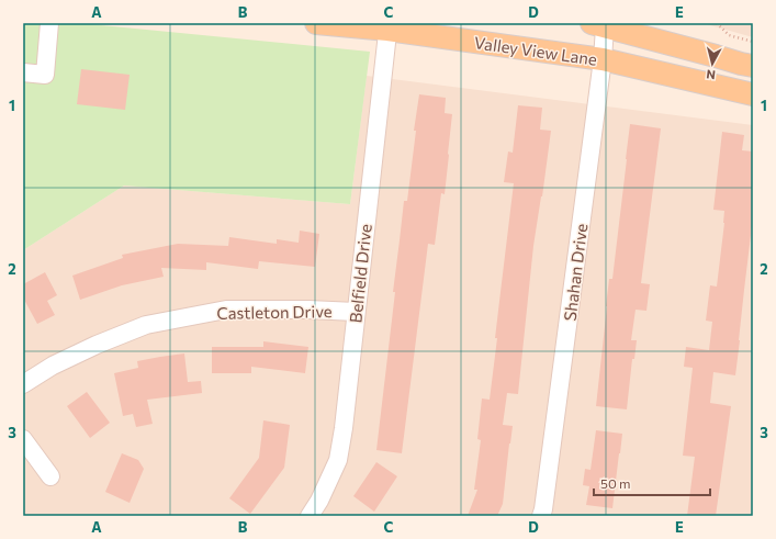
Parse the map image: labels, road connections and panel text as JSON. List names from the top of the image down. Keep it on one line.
{"streets":{"main road":["Valley View Lane"],"street":["Shahan Drive","Belfield Drive","Castleton Drive"]},"crossings":[["Valley View Lane","Shahan Drive"],["Valley View Lane","Belfield Drive"],["Belfield Drive","Castleton Drive"]],"scale_bar":"50 m","north":"bottom","grid":{"columns":["A","B","C","D","E"],"rows":["1","2","3"]}}
